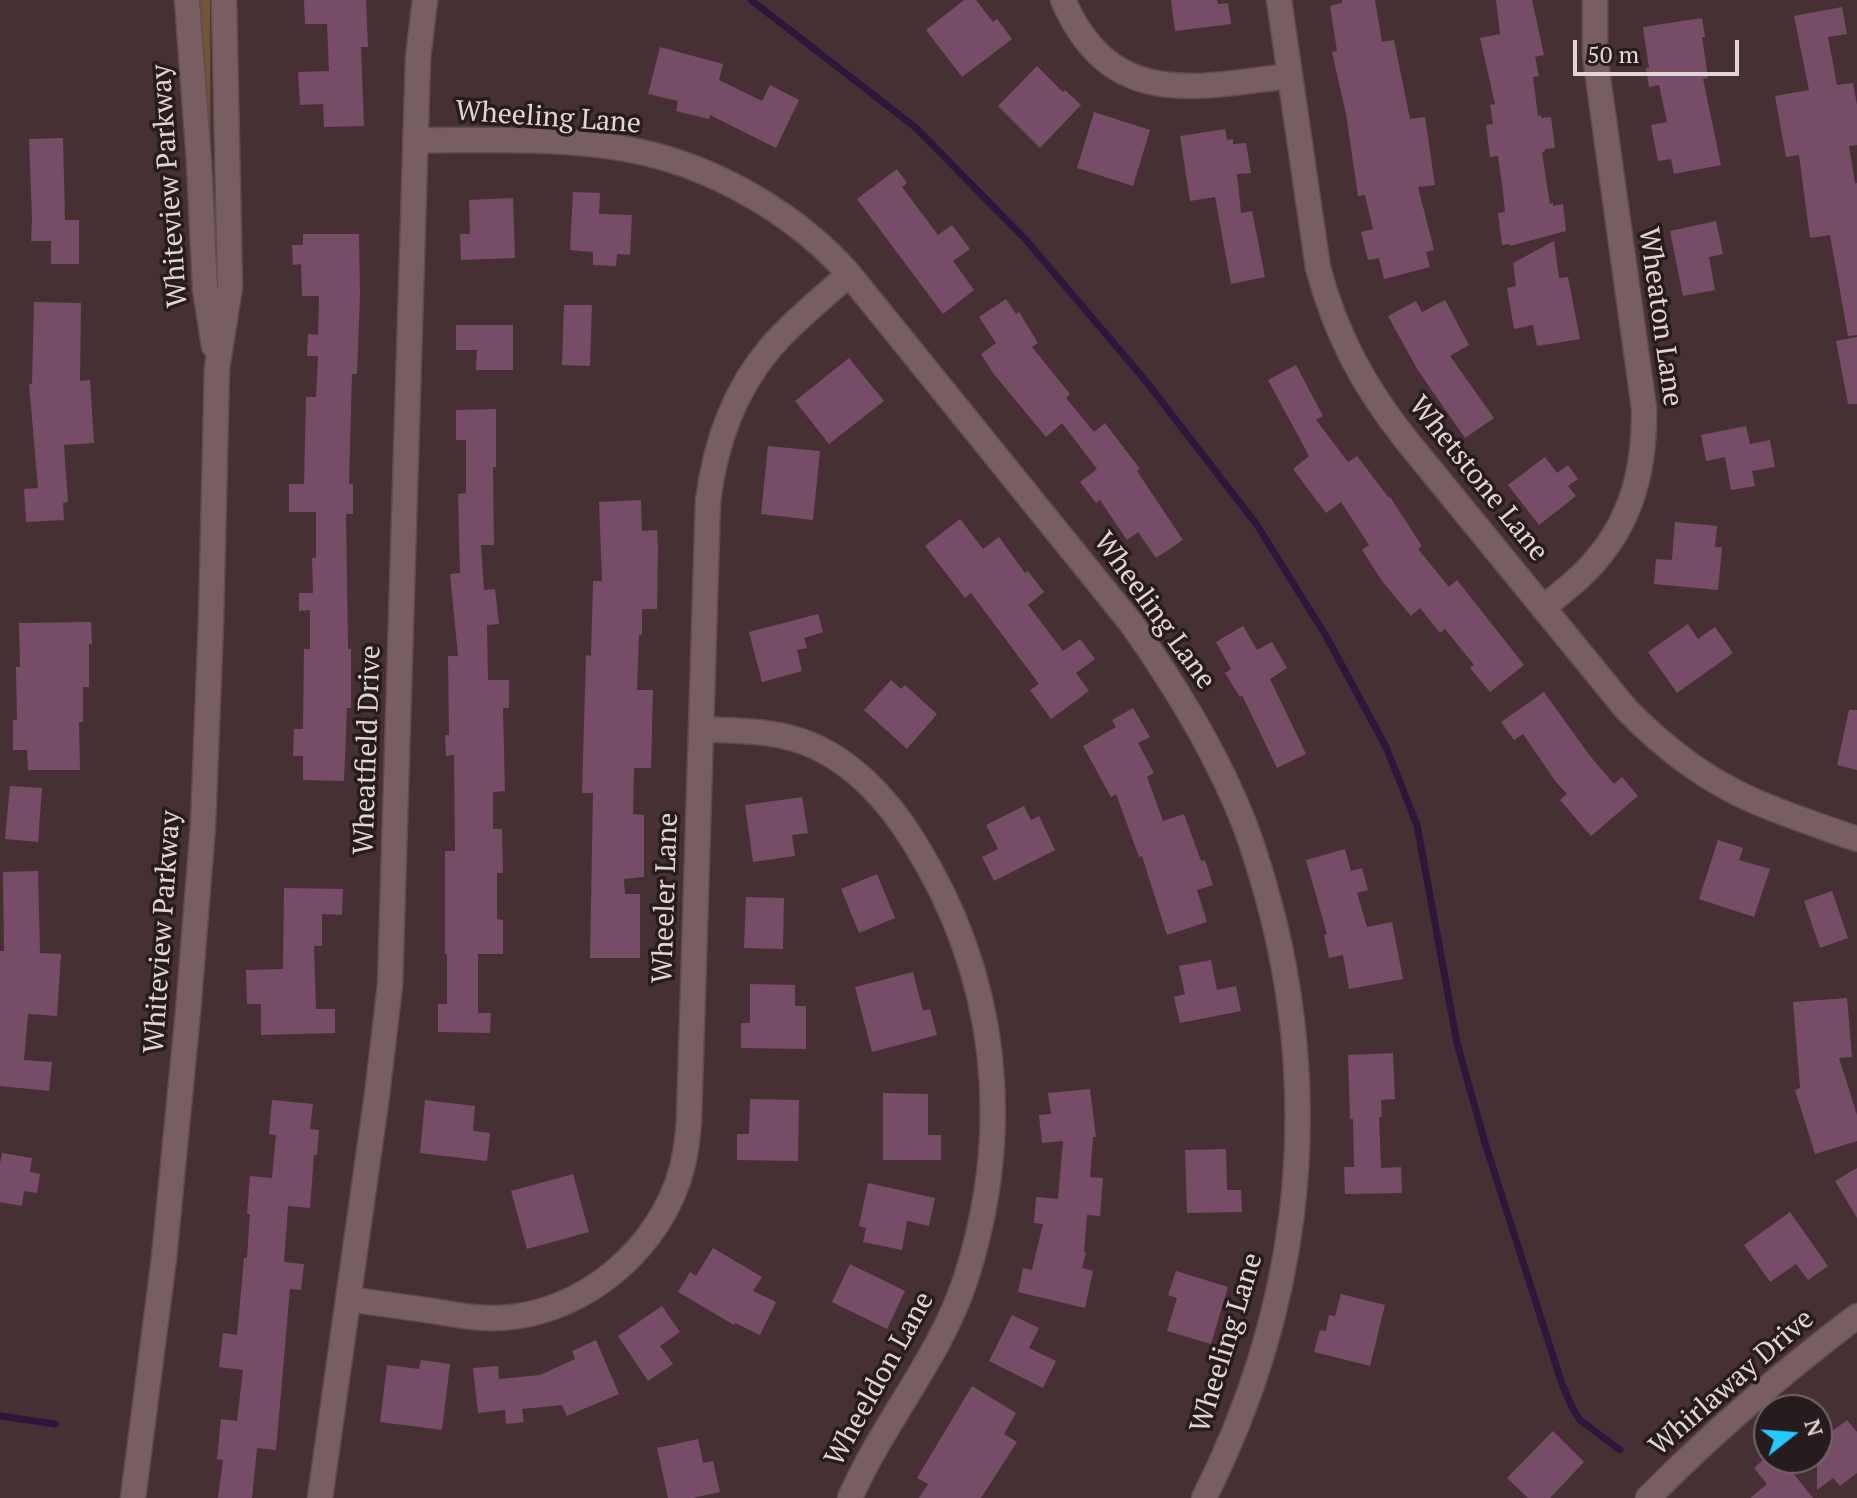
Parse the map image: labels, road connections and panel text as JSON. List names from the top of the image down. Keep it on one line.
{"streets":{"street":["Wheeling Lane","Whiteview Parkway","Wheaton Lane","Whetstone Lane","Wheatfield Drive","Wheeler Lane","Wheeldon Lane","Whirlaway Drive"]},"crossings":[["Wheeling Lane","Wheatfield Drive"],["Wheeling Lane","Wheeler Lane"],["Wheaton Lane","Whetstone Lane"],["Wheatfield Drive","Wheeler Lane"],["Wheeler Lane","Wheeldon Lane"]],"scale_bar":"50 m","north":"right"}
